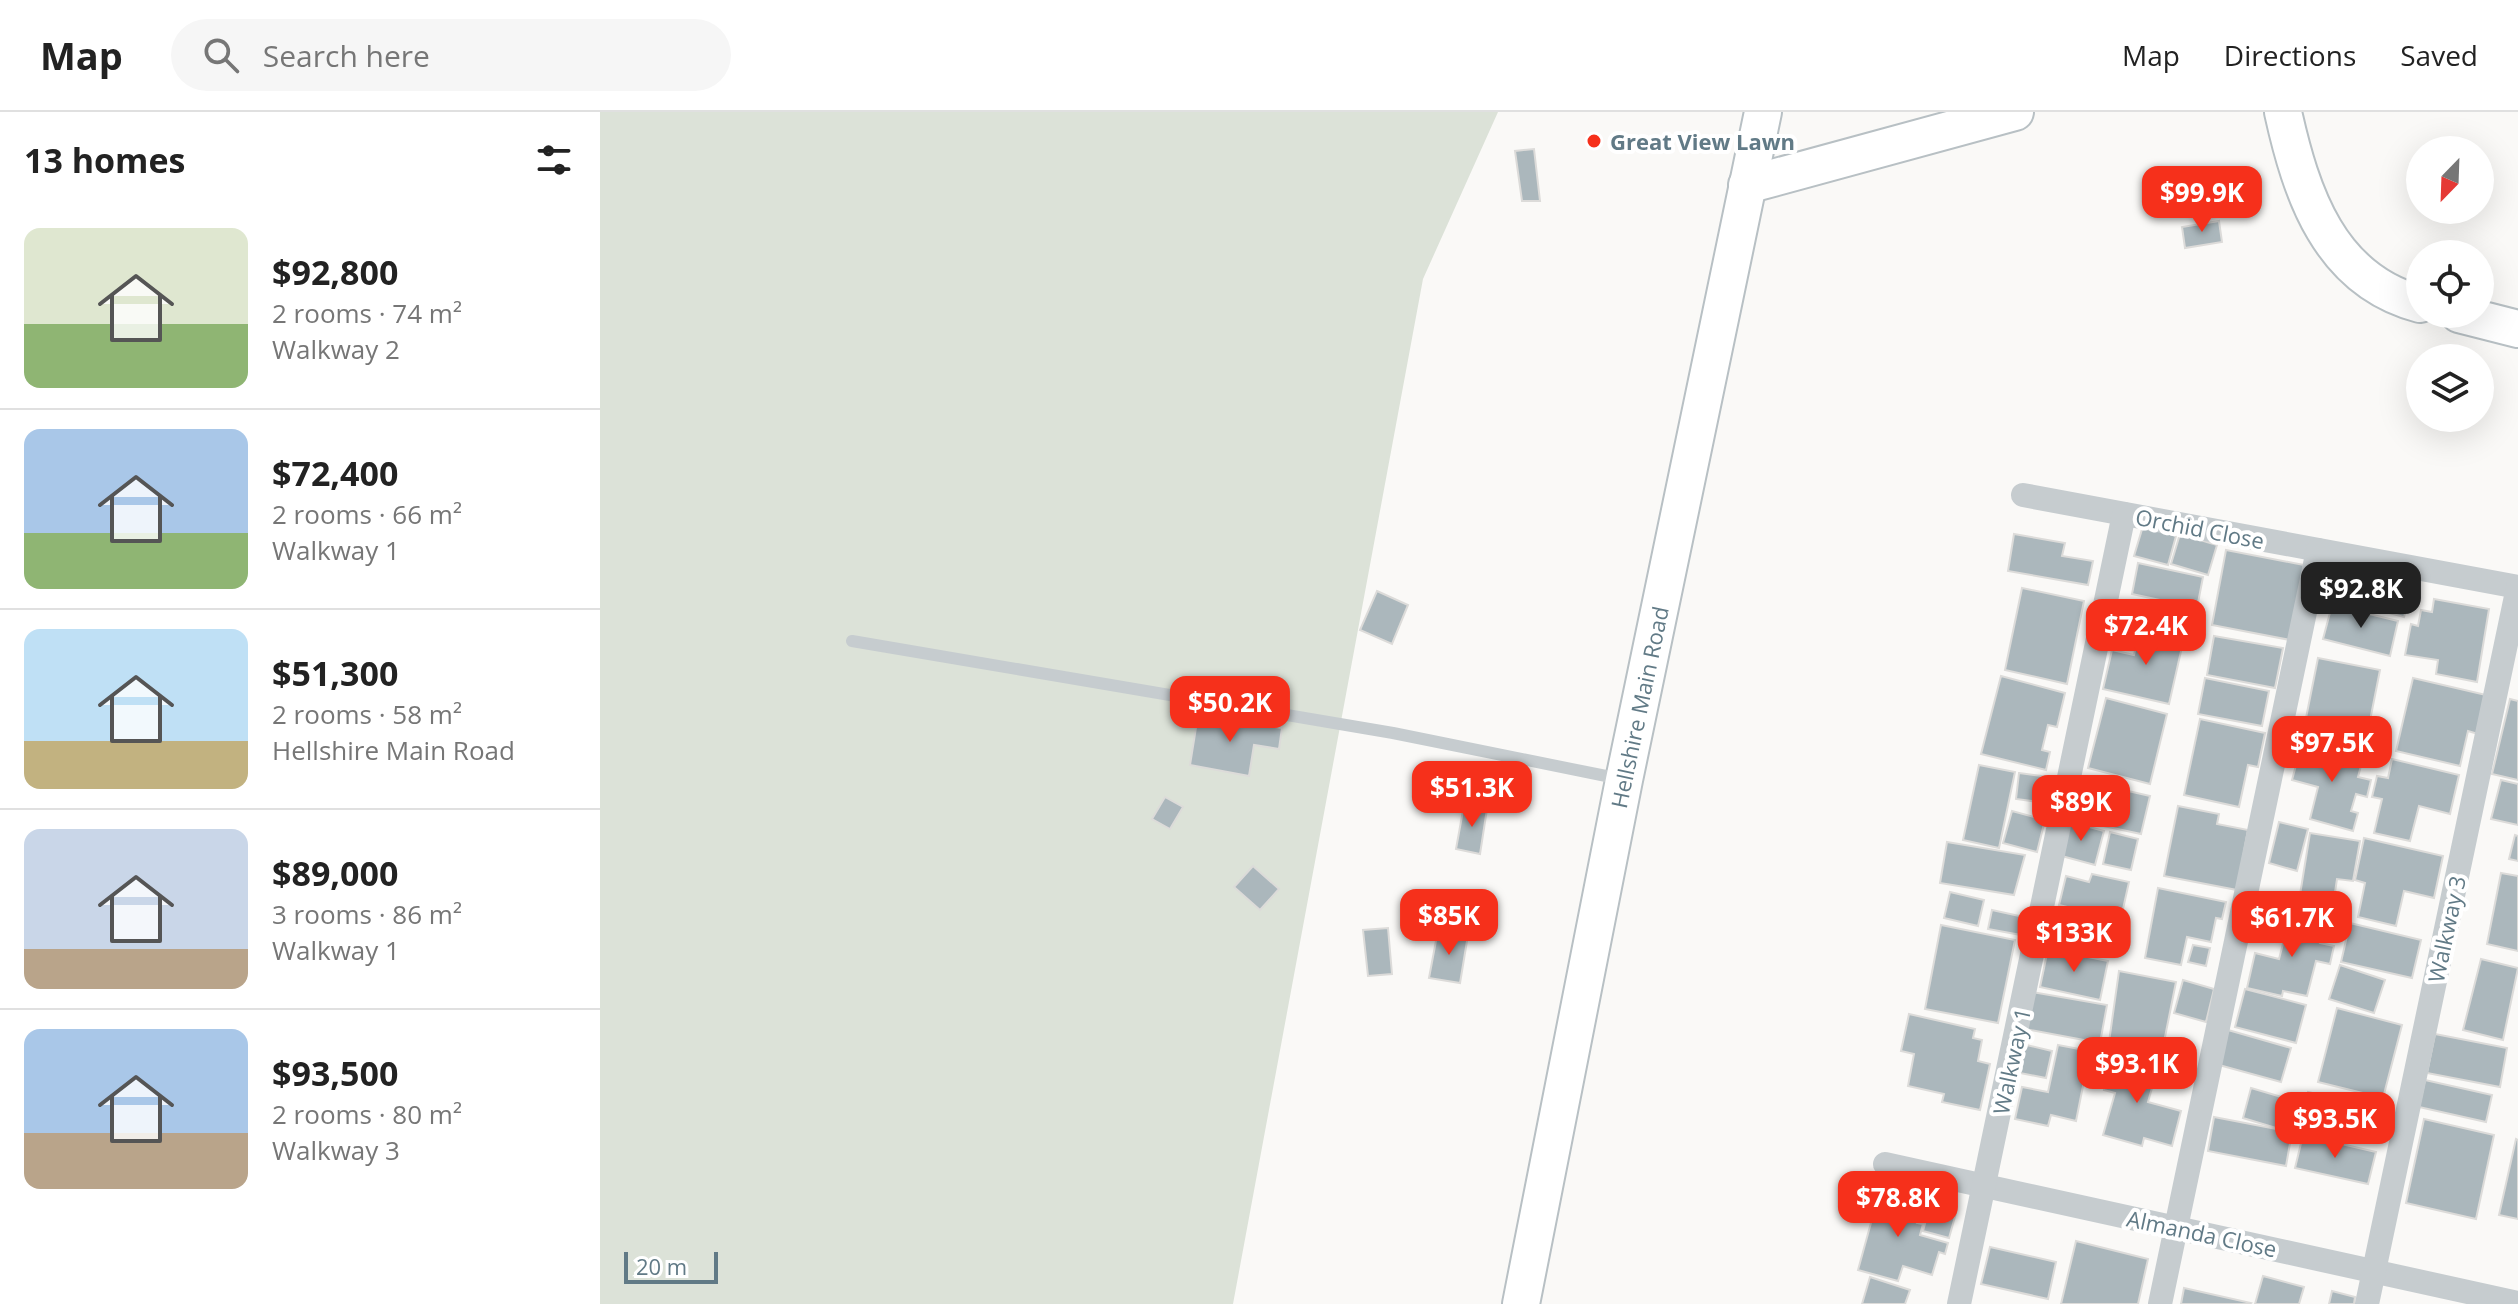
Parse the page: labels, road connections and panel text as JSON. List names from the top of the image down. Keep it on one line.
{"streets":{"main road":["Hellshire Main Road"],"street":["Orchid Close","Walkway 3","Walkway 1","Almanda Close"]},"crossings":[["Orchid Close","Walkway 3"],["Orchid Close","Walkway 1"],["Walkway 3","Almanda Close"],["Walkway 1","Almanda Close"]],"places":["Great View Lawn"],"scale_bar":"20 m","north":"bottom left","page":{"header":"Map","search":"Search here","nav":["Map","Directions","Saved"],"heading":"13 homes","price":["$99.9K","$92.8K","$72.4K","$50.2K","$97.5K","$51.3K","$89K","$85K","$61.7K","$133K","$93.1K","$93.5K","$78.8K"],"list":[{"name":"$92,800","note":"2 rooms · 74 m² · Walkway 2"},{"name":"$72,400","note":"2 rooms · 66 m² · Walkway 1"},{"name":"$51,300","note":"2 rooms · 58 m² · Hellshire Main Road"},{"name":"$89,000","note":"3 rooms · 86 m² · Walkway 1"},{"name":"$93,500","note":"2 rooms · 80 m² · Walkway 3"}],"scale":"20 m"}}
